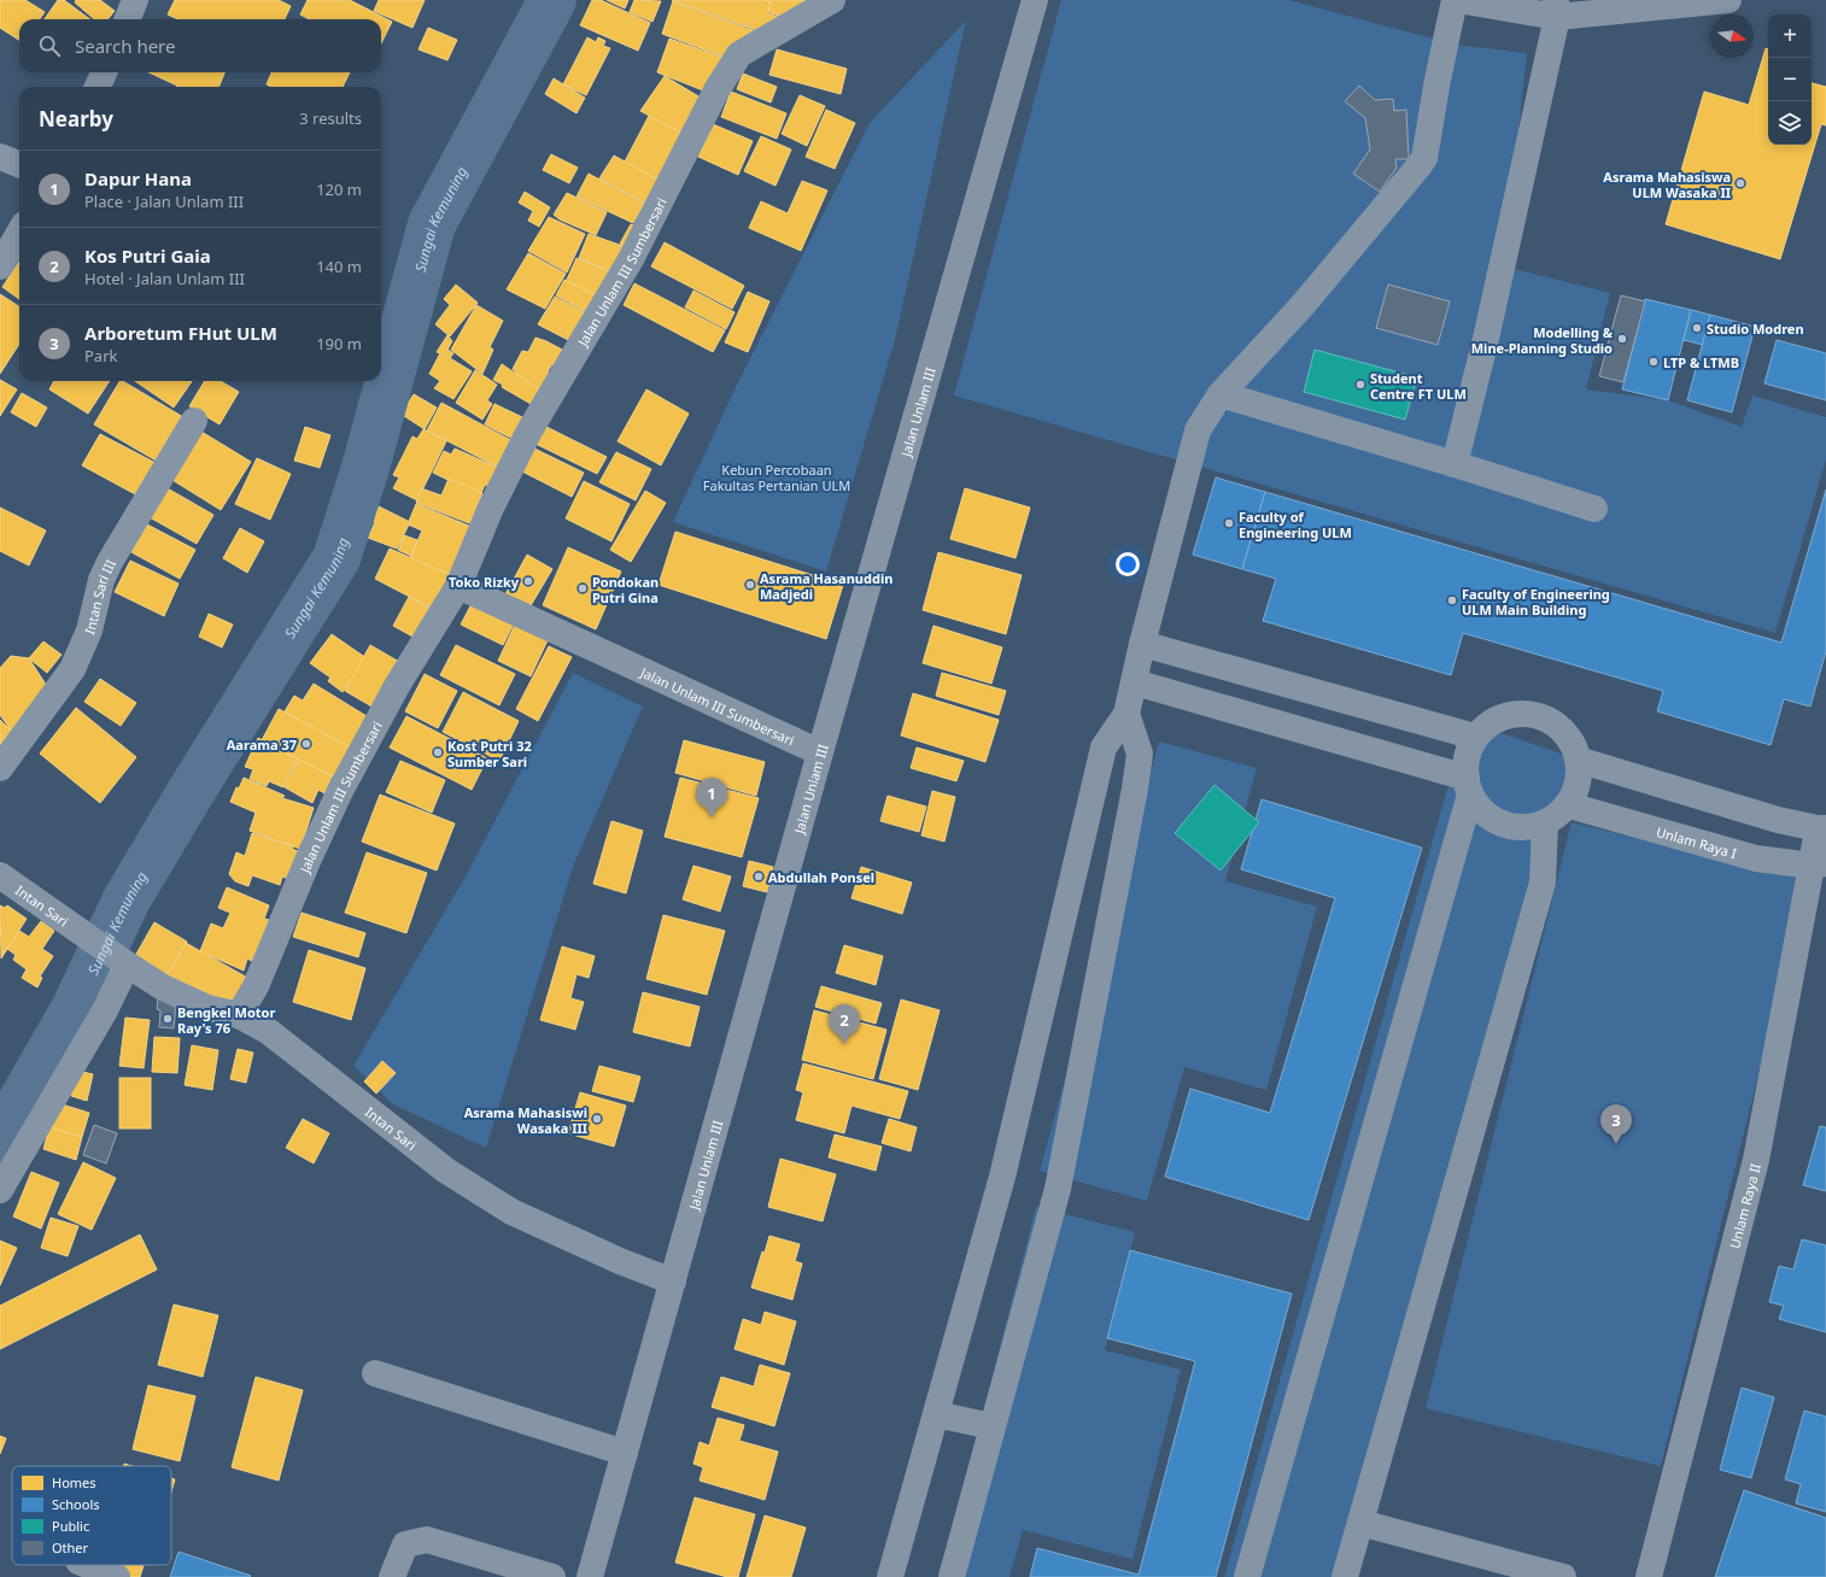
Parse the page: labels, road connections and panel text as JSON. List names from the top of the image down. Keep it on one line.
{"streets":{"street":["Jalan Unlam III Sumbersari","Jalan Unlam III","Intan Sari III","Unlam Raya I","Intan Sari","Unlam Raya II"]},"crossings":[["Jalan Unlam III Sumbersari","Jalan Unlam III"],["Jalan Unlam III Sumbersari","Intan Sari"],["Jalan Unlam III","Intan Sari"],["Unlam Raya I","Unlam Raya II"]],"water":["Sungai Kemuning"],"parks":["Kebun Percobaan Fakultas Pertanian ULM"],"places":["Asrama Mahasiswa ULM Wasaka II","Studio Modren","Modelling & Mine-Planning Studio","LTP & LTMB","Student Centre FT ULM","Faculty of Engineering ULM","Toko Rizky","Asrama Hasanuddin Madjedi","Pondokan Putri Gina","Faculty of Engineering ULM Main Building","Aarama 37","Kost Putri 32 Sumber Sari","Abdullah Ponsel","Bengkel Motor Ray's 76","Asrama Mahasiswi Wasaka III"],"legend":["Homes","Schools","Public","Other"],"north":"right","page":{"map_buttons":["+","−"],"search":"Search here","heading":["Nearby","3 results"],"list":[{"mark":"1","name":"Dapur Hana","note":"Place · Jalan Unlam III","value":"120 m"},{"mark":"2","name":"Kos Putri Gaia","note":"Hotel · Jalan Unlam III","value":"140 m"},{"mark":"3","name":"Arboretum FHut ULM","note":"Park","value":"190 m"}],"pins":["1","2","3"]}}
